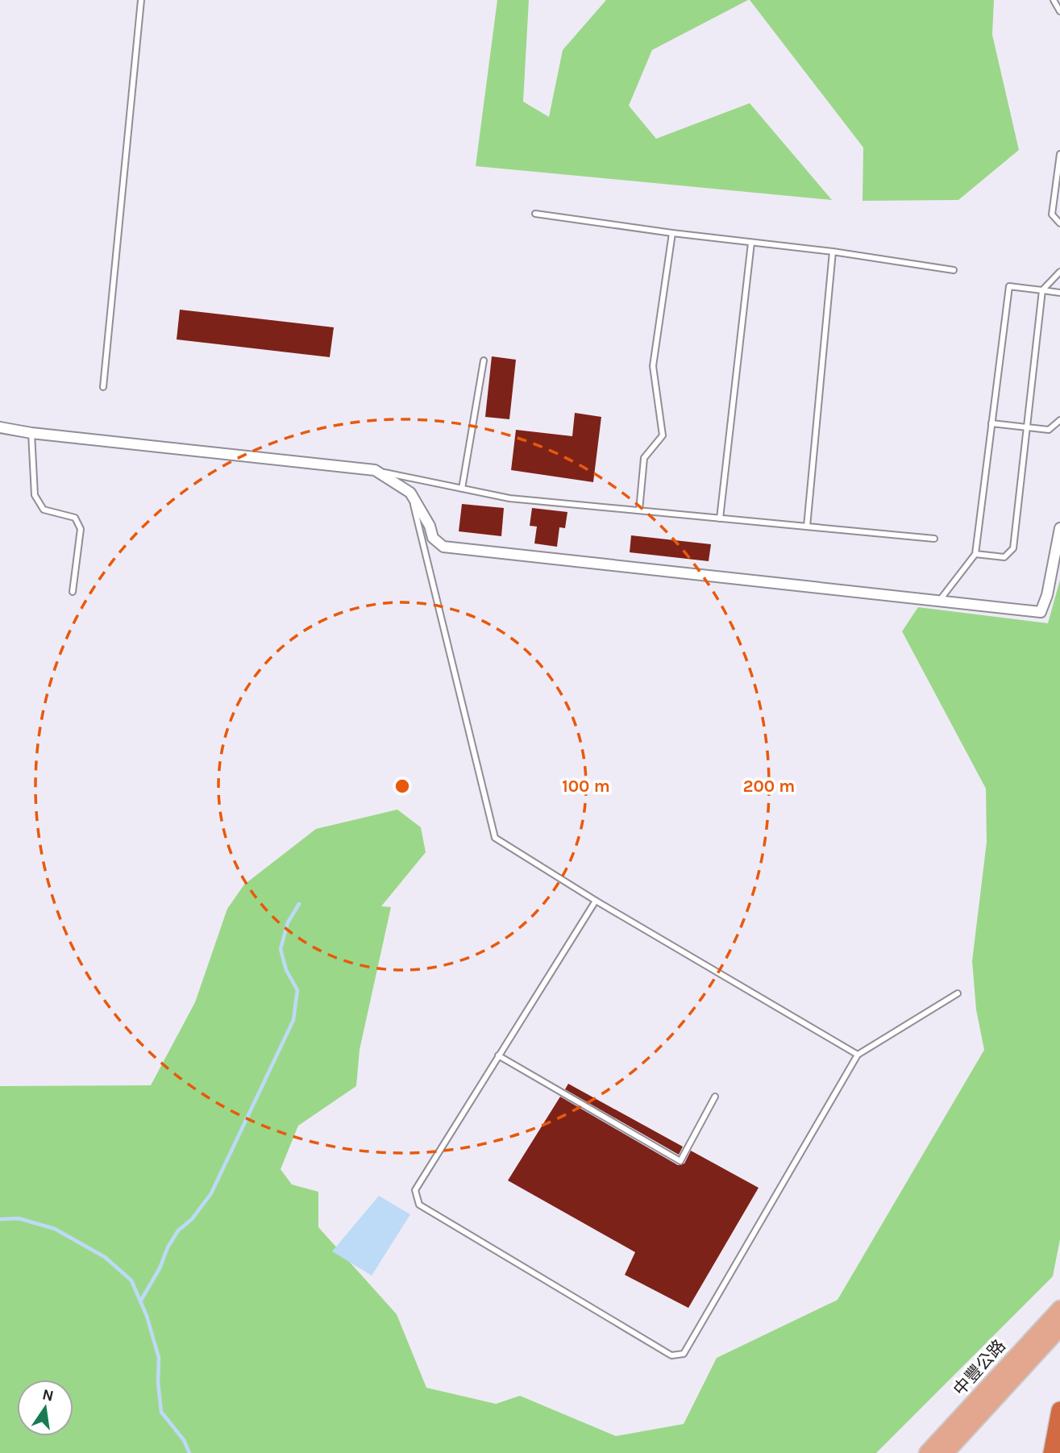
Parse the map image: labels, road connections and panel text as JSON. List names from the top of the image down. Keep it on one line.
{"streets":{"main road":["中豐公路"]},"north":"top","rings":["100 m","200 m"]}
